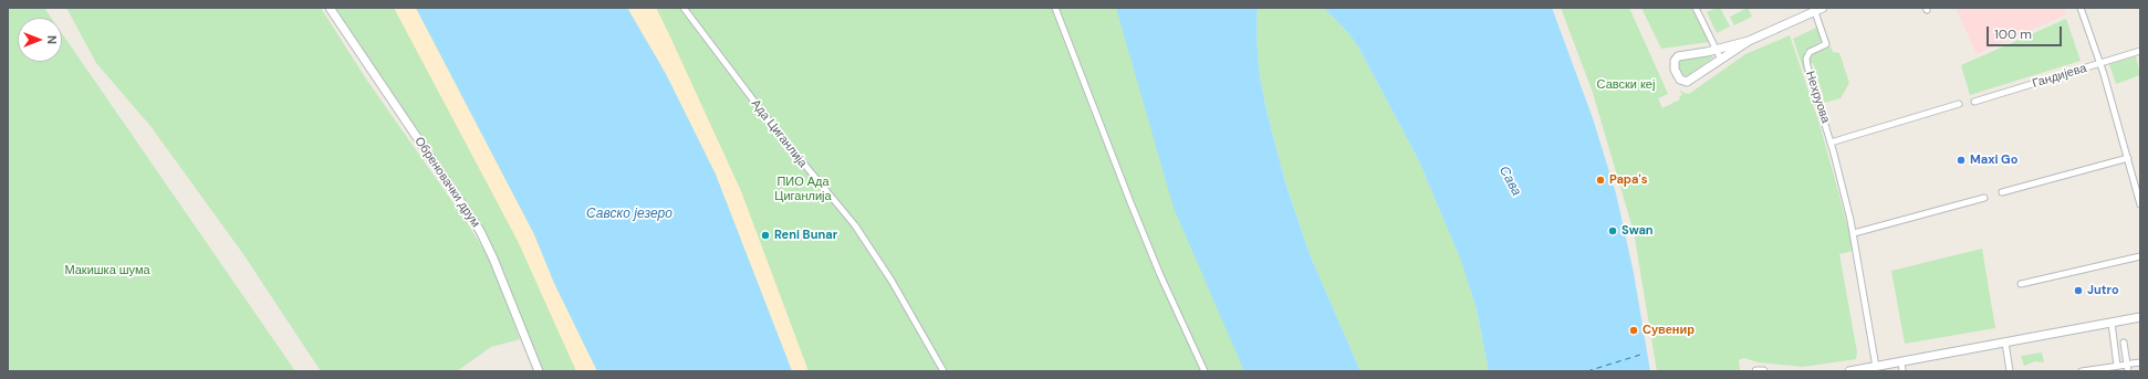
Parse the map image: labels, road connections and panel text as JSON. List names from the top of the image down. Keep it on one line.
{"streets":{"street":["Гандијева","Нехруова","Ада Циганлија","Обреновачки друм"]},"water":["Сава","Савско језеро"],"parks":["Савски кеј","ПИО Ада Циганлија","Макишка шума"],"places":["Maxi Go","Papa's","Swan","Reni Bunar","Jutro","Сувенир"],"scale_bar":"100 m","north":"right"}
